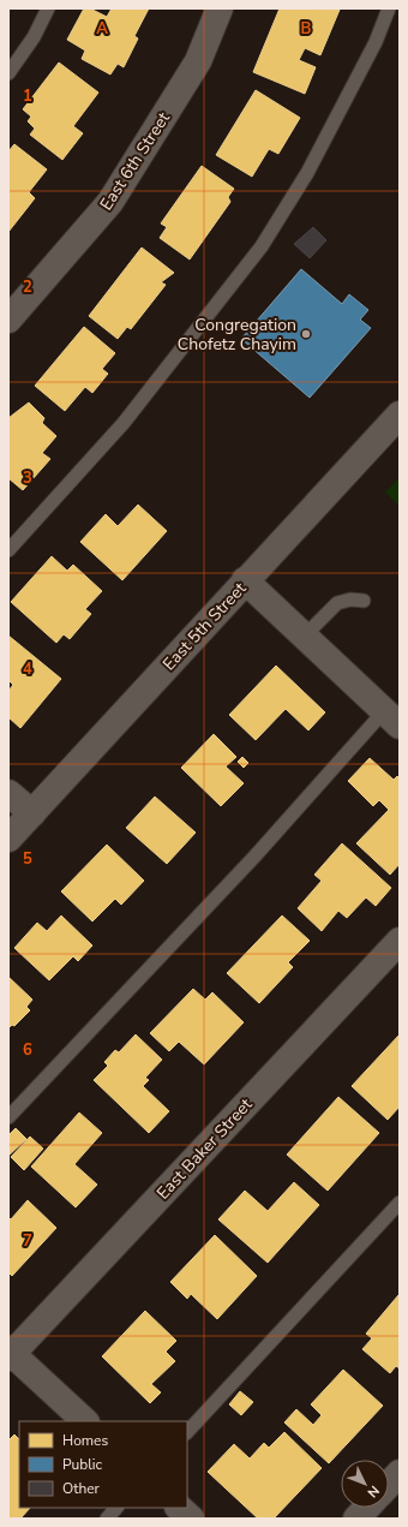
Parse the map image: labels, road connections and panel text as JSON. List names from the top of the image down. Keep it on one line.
{"streets":{"street":["East 6th Street","East 5th Street","East Baker Street"]},"places":["Congregation Chofetz Chayim"],"legend":["Homes","Public","Other"],"north":"bottom right","grid":{"columns":["A","B"],"rows":["1","2","3","4","5","6","7"]}}
